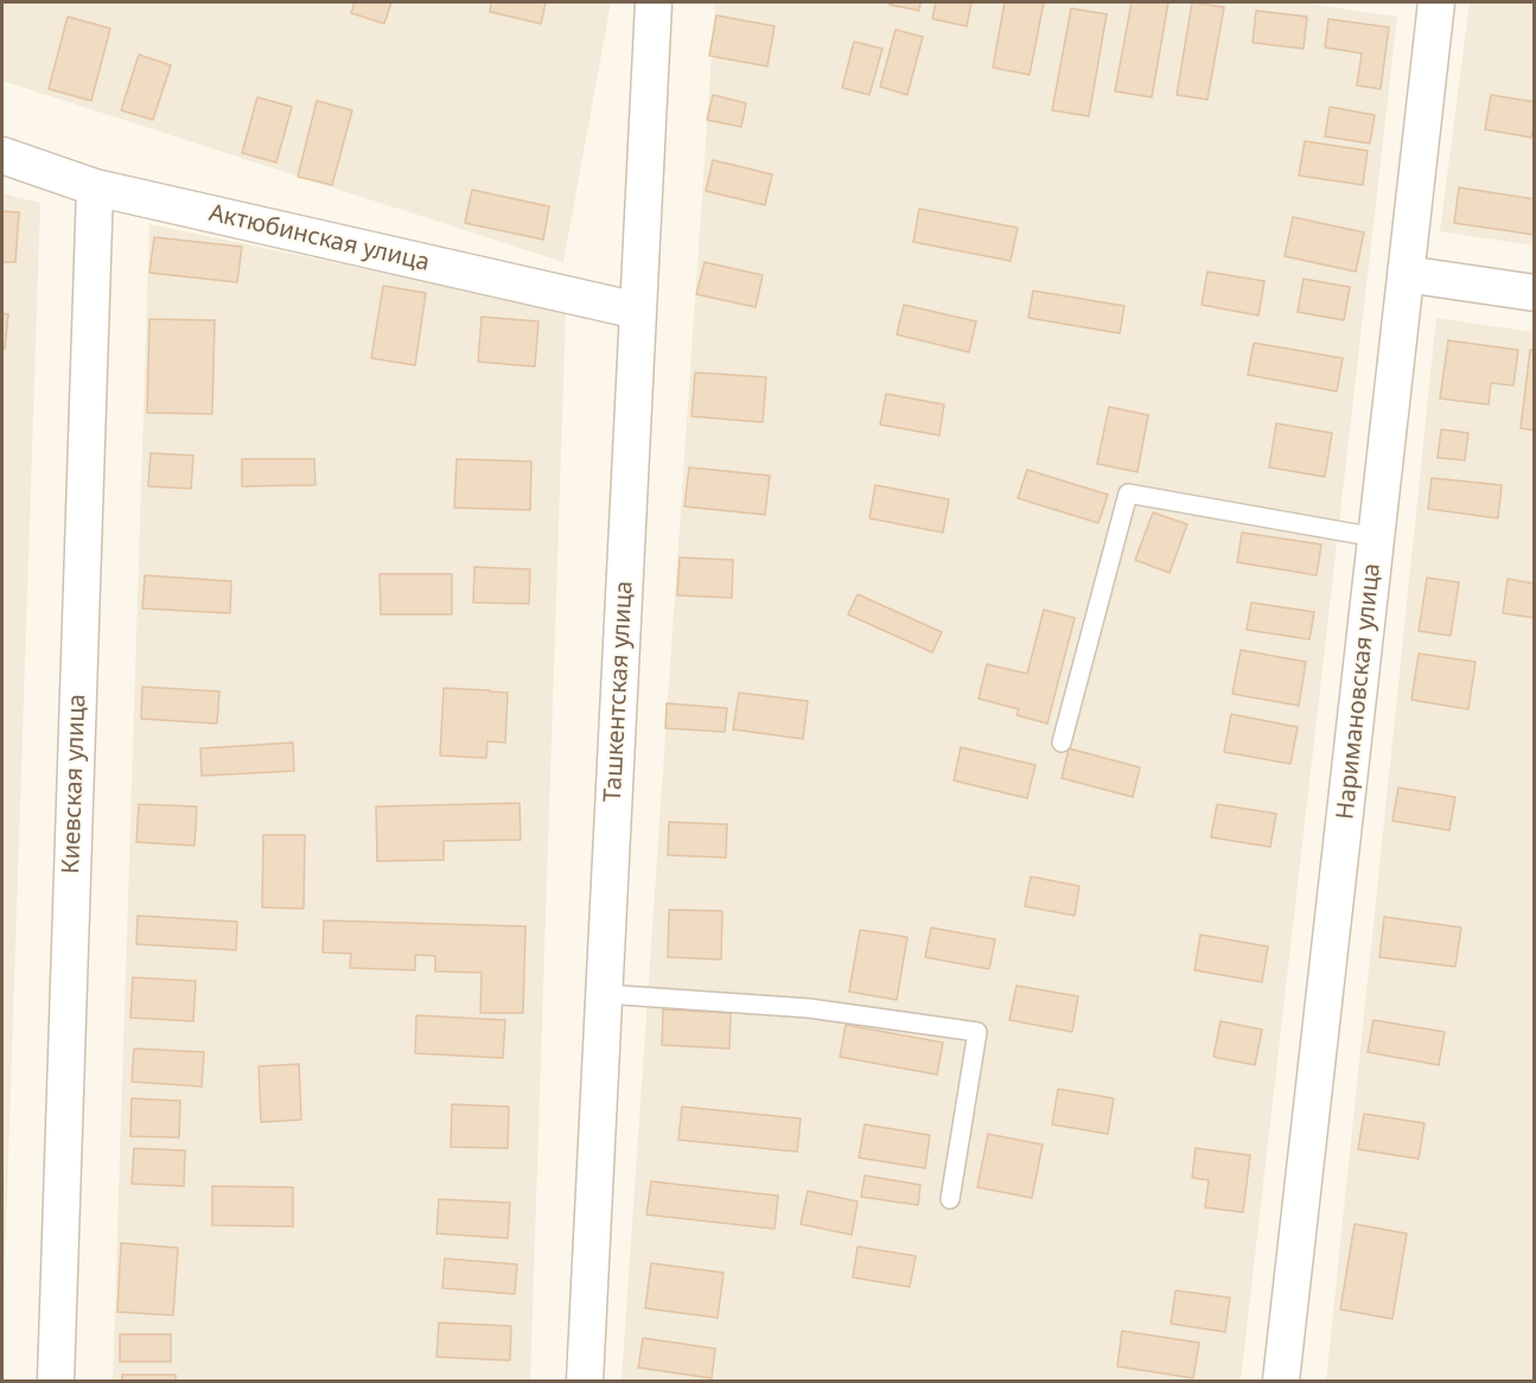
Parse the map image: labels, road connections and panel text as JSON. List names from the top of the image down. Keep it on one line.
{"streets":{"street":["Актюбинская улица","Ташкентская улица","Наримановская улица","Киевская улица"]},"crossings":[["Актюбинская улица","Ташкентская улица"],["Актюбинская улица","Киевская улица"]]}
